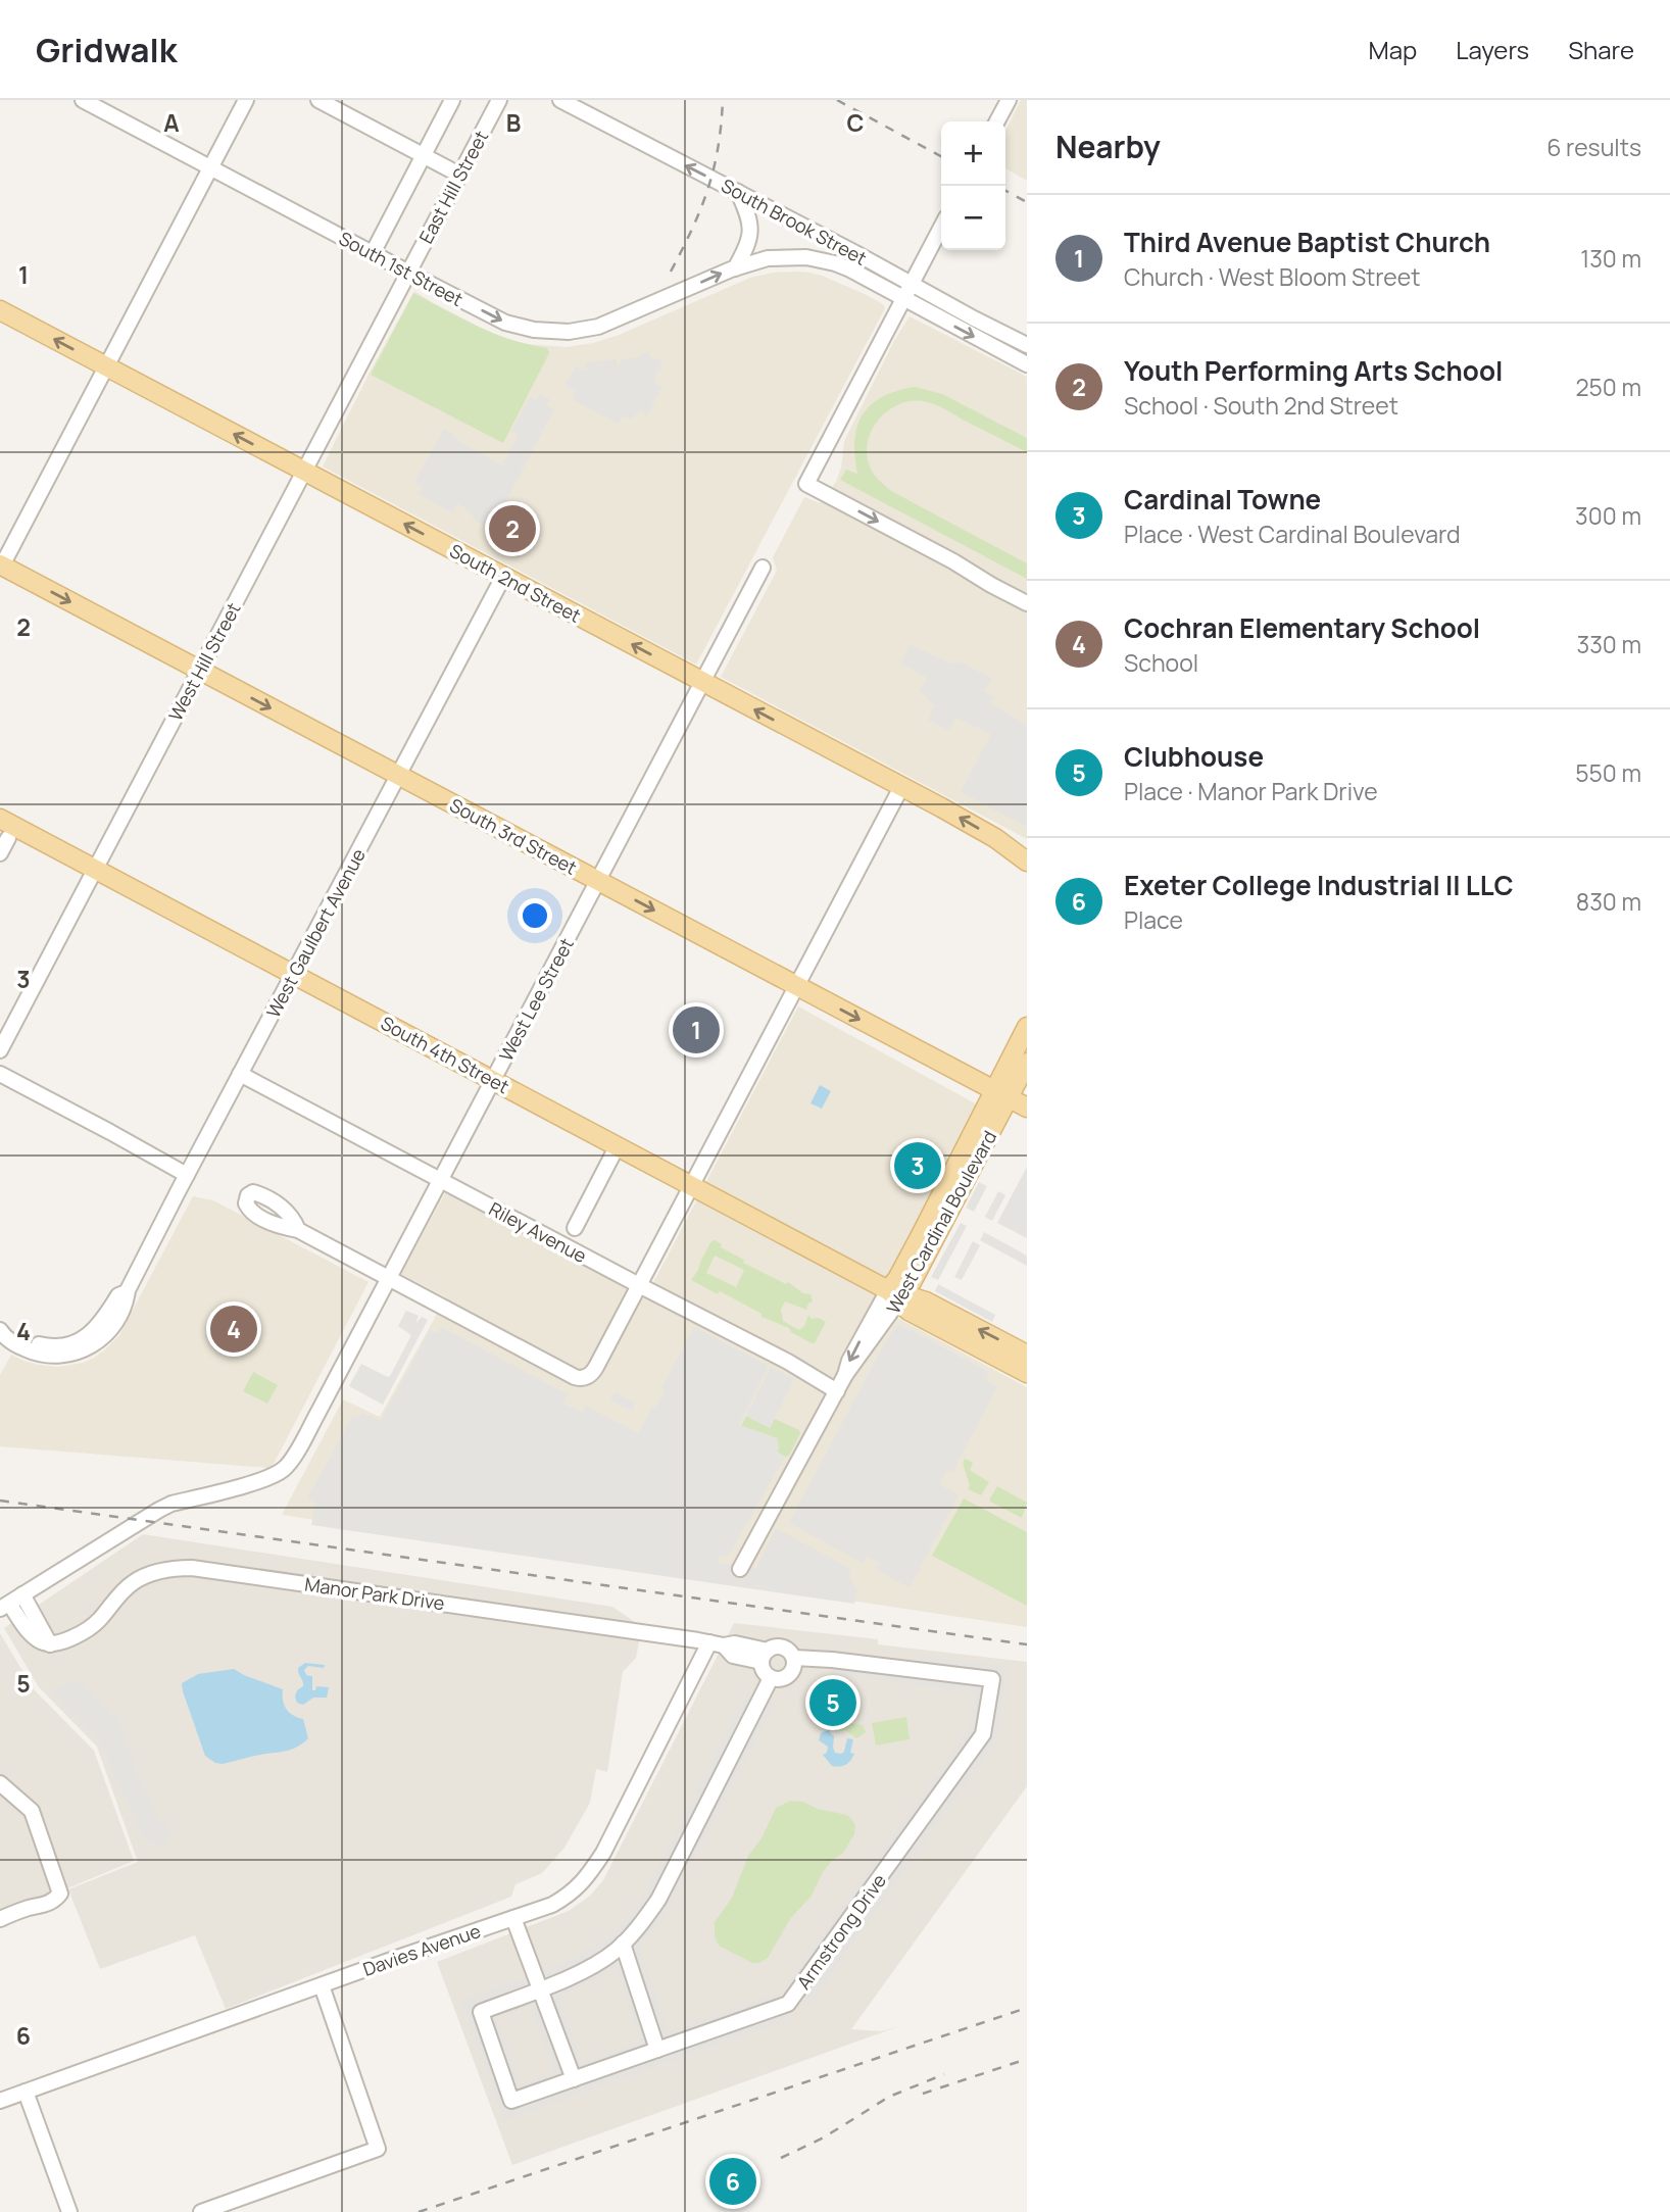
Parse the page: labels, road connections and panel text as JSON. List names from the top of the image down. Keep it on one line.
{"streets":{"main road":["South 2nd Street","South 3rd Street","South 4th Street","West Cardinal Boulevard"],"street":["East Hill Street","South Brook Street","South 1st Street","West Hill Street","West Gaulbert Avenue","West Lee Street","Riley Avenue","Manor Park Drive","Armstrong Drive","Davies Avenue"]},"crossings":[["East Hill Street","South 1st Street"],["East Hill Street","West Hill Street"],["South 1st Street","West Hill Street"],["South 2nd Street","West Hill Street"],["South 2nd Street","West Gaulbert Avenue"],["South 2nd Street","West Lee Street"],["West Hill Street","South 3rd Street"],["West Hill Street","South 4th Street"],["South 3rd Street","West Gaulbert Avenue"],["South 3rd Street","West Lee Street"],["South 3rd Street","West Cardinal Boulevard"],["West Gaulbert Avenue","South 4th Street"],["West Gaulbert Avenue","Riley Avenue"],["West Lee Street","South 4th Street"],["West Lee Street","Riley Avenue"],["South 4th Street","West Cardinal Boulevard"],["West Cardinal Boulevard","Riley Avenue"],["Manor Park Drive","Armstrong Drive"],["Manor Park Drive","Davies Avenue"]],"one_way":["South Brook Street","South 1st Street","South 2nd Street","South 3rd Street"],"page":{"header":"Gridwalk","nav":["Map","Layers","Share"],"heading":["Nearby","6 results"],"map_buttons":["+","−"],"list":[{"mark":"1","name":"Third Avenue Baptist Church","note":"Church · West Bloom Street","value":"130 m"},{"mark":"2","name":"Youth Performing Arts School","note":"School · South 2nd Street","value":"250 m"},{"mark":"3","name":"Cardinal Towne","note":"Place · West Cardinal Boulevard","value":"300 m"},{"mark":"4","name":"Cochran Elementary School","note":"School","value":"330 m"},{"mark":"5","name":"Clubhouse","note":"Place · Manor Park Drive","value":"550 m"},{"mark":"6","name":"Exeter College Industrial II LLC","note":"Place","value":"830 m"}],"pins":["2","1","3","4","5","6"]},"grid":{"columns":["A","B","C"],"rows":["1","2","3","4","5","6"]}}
